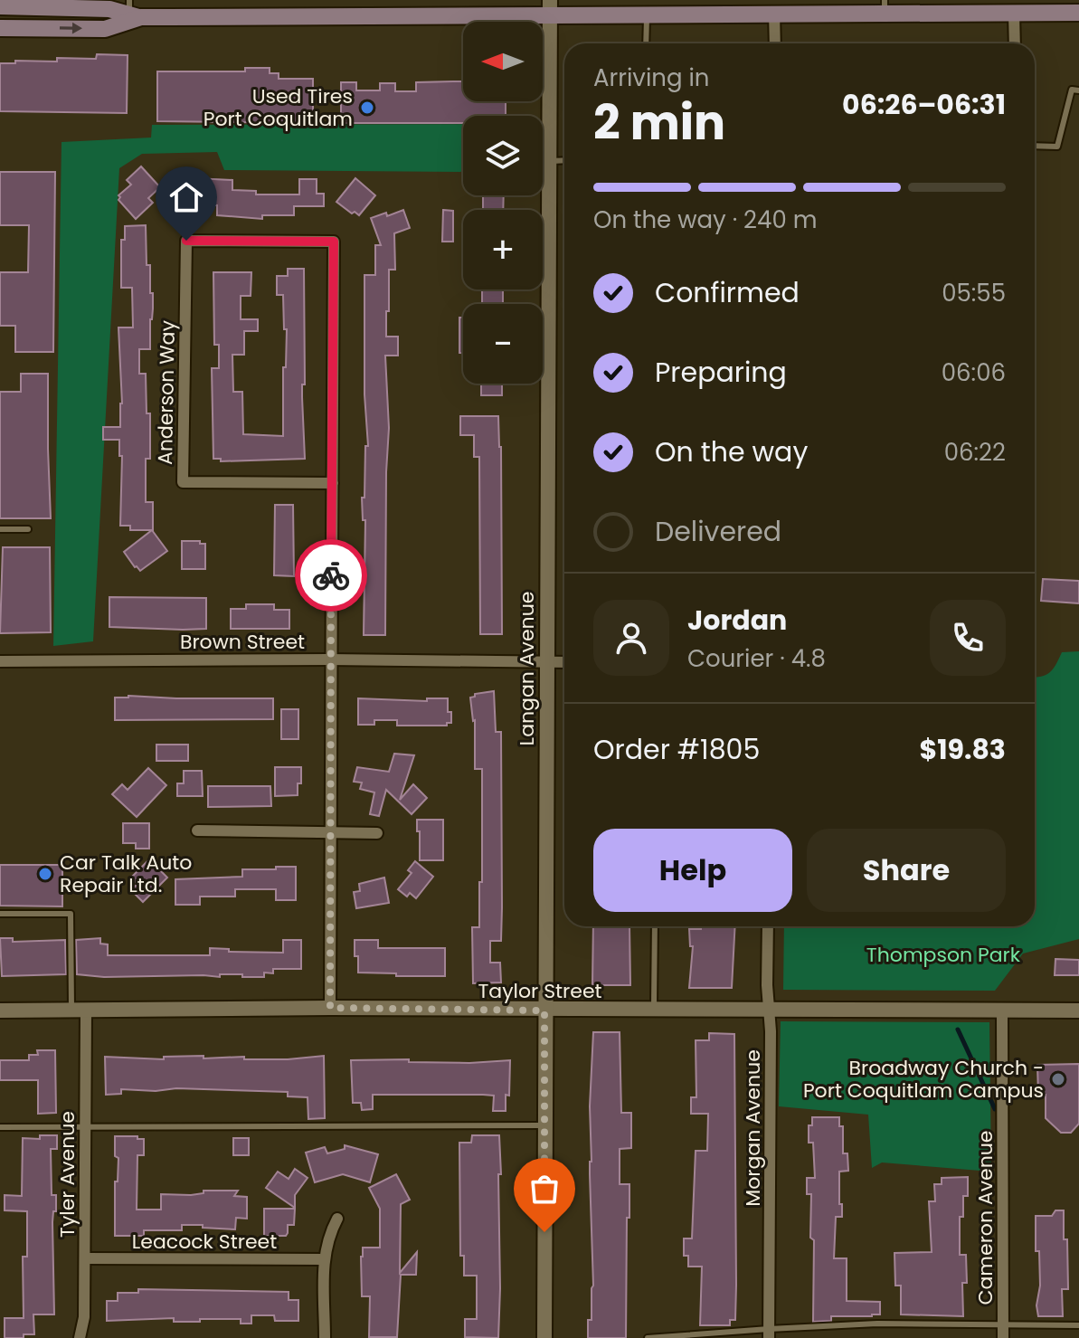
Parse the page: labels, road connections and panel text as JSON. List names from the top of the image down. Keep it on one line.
{"streets":{"street":["Anderson Way","Brown Street","Langan Avenue","Taylor Street","Morgan Avenue","Tyler Avenue","Cameron Avenue","Leacock Street"]},"crossings":[["Brown Street","Langan Avenue"],["Langan Avenue","Taylor Street"],["Taylor Street","Morgan Avenue"],["Taylor Street","Tyler Avenue"],["Taylor Street","Cameron Avenue"],["Tyler Avenue","Leacock Street"]],"parks":["Thompson Park"],"places":["Used Tires Port Coquitlam","Car Talk Auto Repair Ltd.","Broadway Church - Port Coquitlam Campus"],"north":"left","page":{"map_buttons":["+","−"],"heading":["2 min","Arriving in","06:26–06:31"],"panel":["Jordan","Courier · 4.8","Order #1805","$19.83"],"bar":"On the way · 240 m","list":[["Confirmed","05:55"],["Preparing","06:06"],["On the way","06:22"],"Delivered"],"buttons":["Help","Share"]}}
